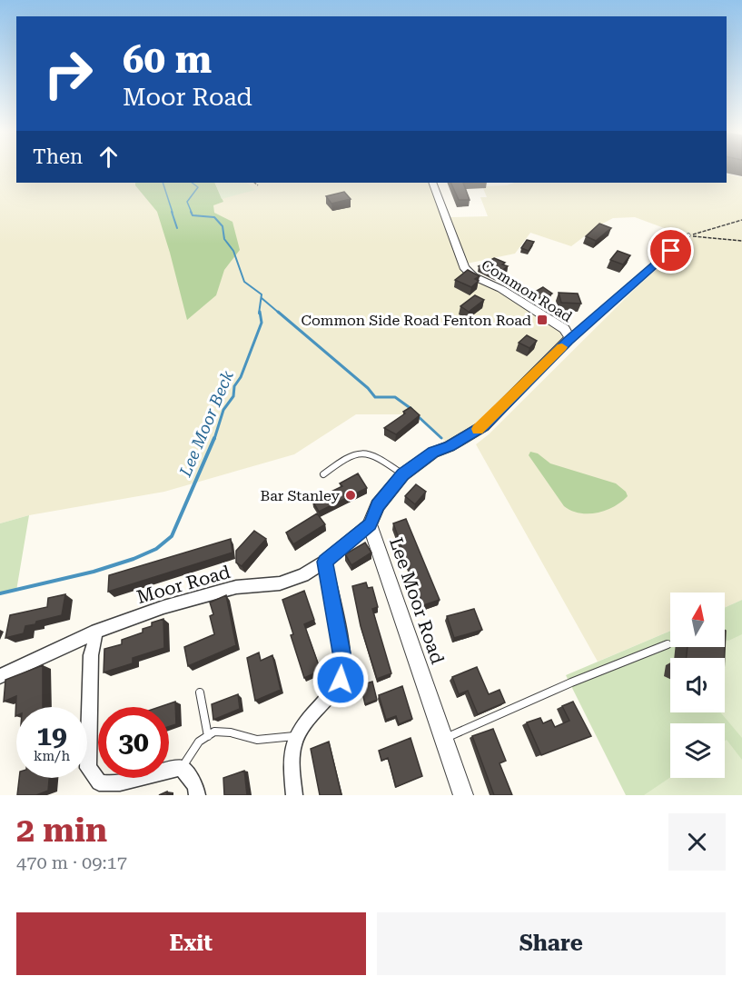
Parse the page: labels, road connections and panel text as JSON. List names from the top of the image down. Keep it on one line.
{"streets":{"street":["Common Road","Moor Road","Lee Moor Road"]},"crossings":[["Moor Road","Lee Moor Road"]],"water":["Lee Moor Beck"],"places":{"transit":["Common Side Road Fenton Road"],"other":["Bar Stanley"]},"north":"top","page":{"turn":["60 m","Moor Road"],"then":"Then","speed":"19 km/h","limit":"30","heading":["2 min","470 m · 09:17"],"buttons":["Exit","Share"]}}
